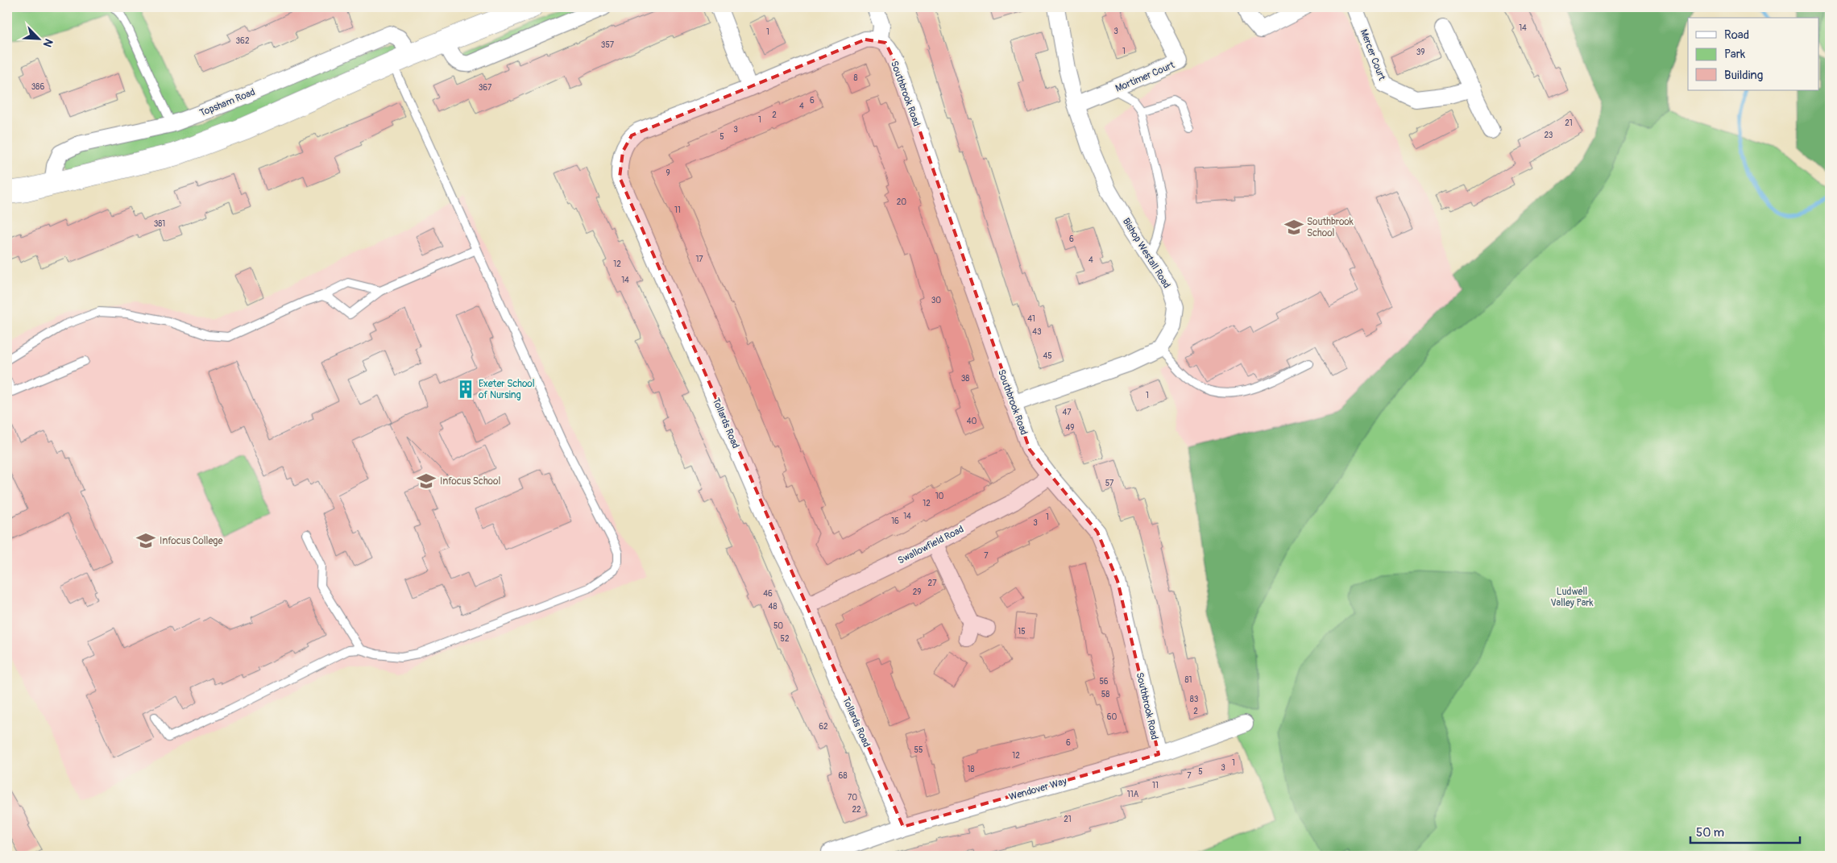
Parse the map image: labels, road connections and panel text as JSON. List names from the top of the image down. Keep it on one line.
{"streets":{"street":["Mercer Court","Mortimer Court","Southbrook Road","Topsham Road","Bishop Westall Road","Tollards Road","Swallowfield Road","Wendover Way"]},"crossings":[["Mortimer Court","Bishop Westall Road"],["Southbrook Road","Swallowfield Road"],["Southbrook Road","Wendover Way"],["Tollards Road","Swallowfield Road"],["Tollards Road","Wendover Way"]],"parks":["Ludwell Valley Park"],"places":{"school or university":["Southbrook School","Infocus School","Infocus College"],"building":["Exeter School of Nursing"]},"house_numbers":["14","3","1","362","357","1","39","8","386","367","6","4","2","1","21","3","23","5","9","20","11","381","6","17","4","12","14","30","41","43","45","38","1","47","40","49","57","10","12","14","1","16","3","7","27","29","46","48","50","15","52","81","56","58","83","2","60","62","6","55","12","1","3","18","5","68","7","11","11A","70","22","21"],"legend":["Road","Park","Building"],"scale_bar":"50 m","north":"bottom right"}
